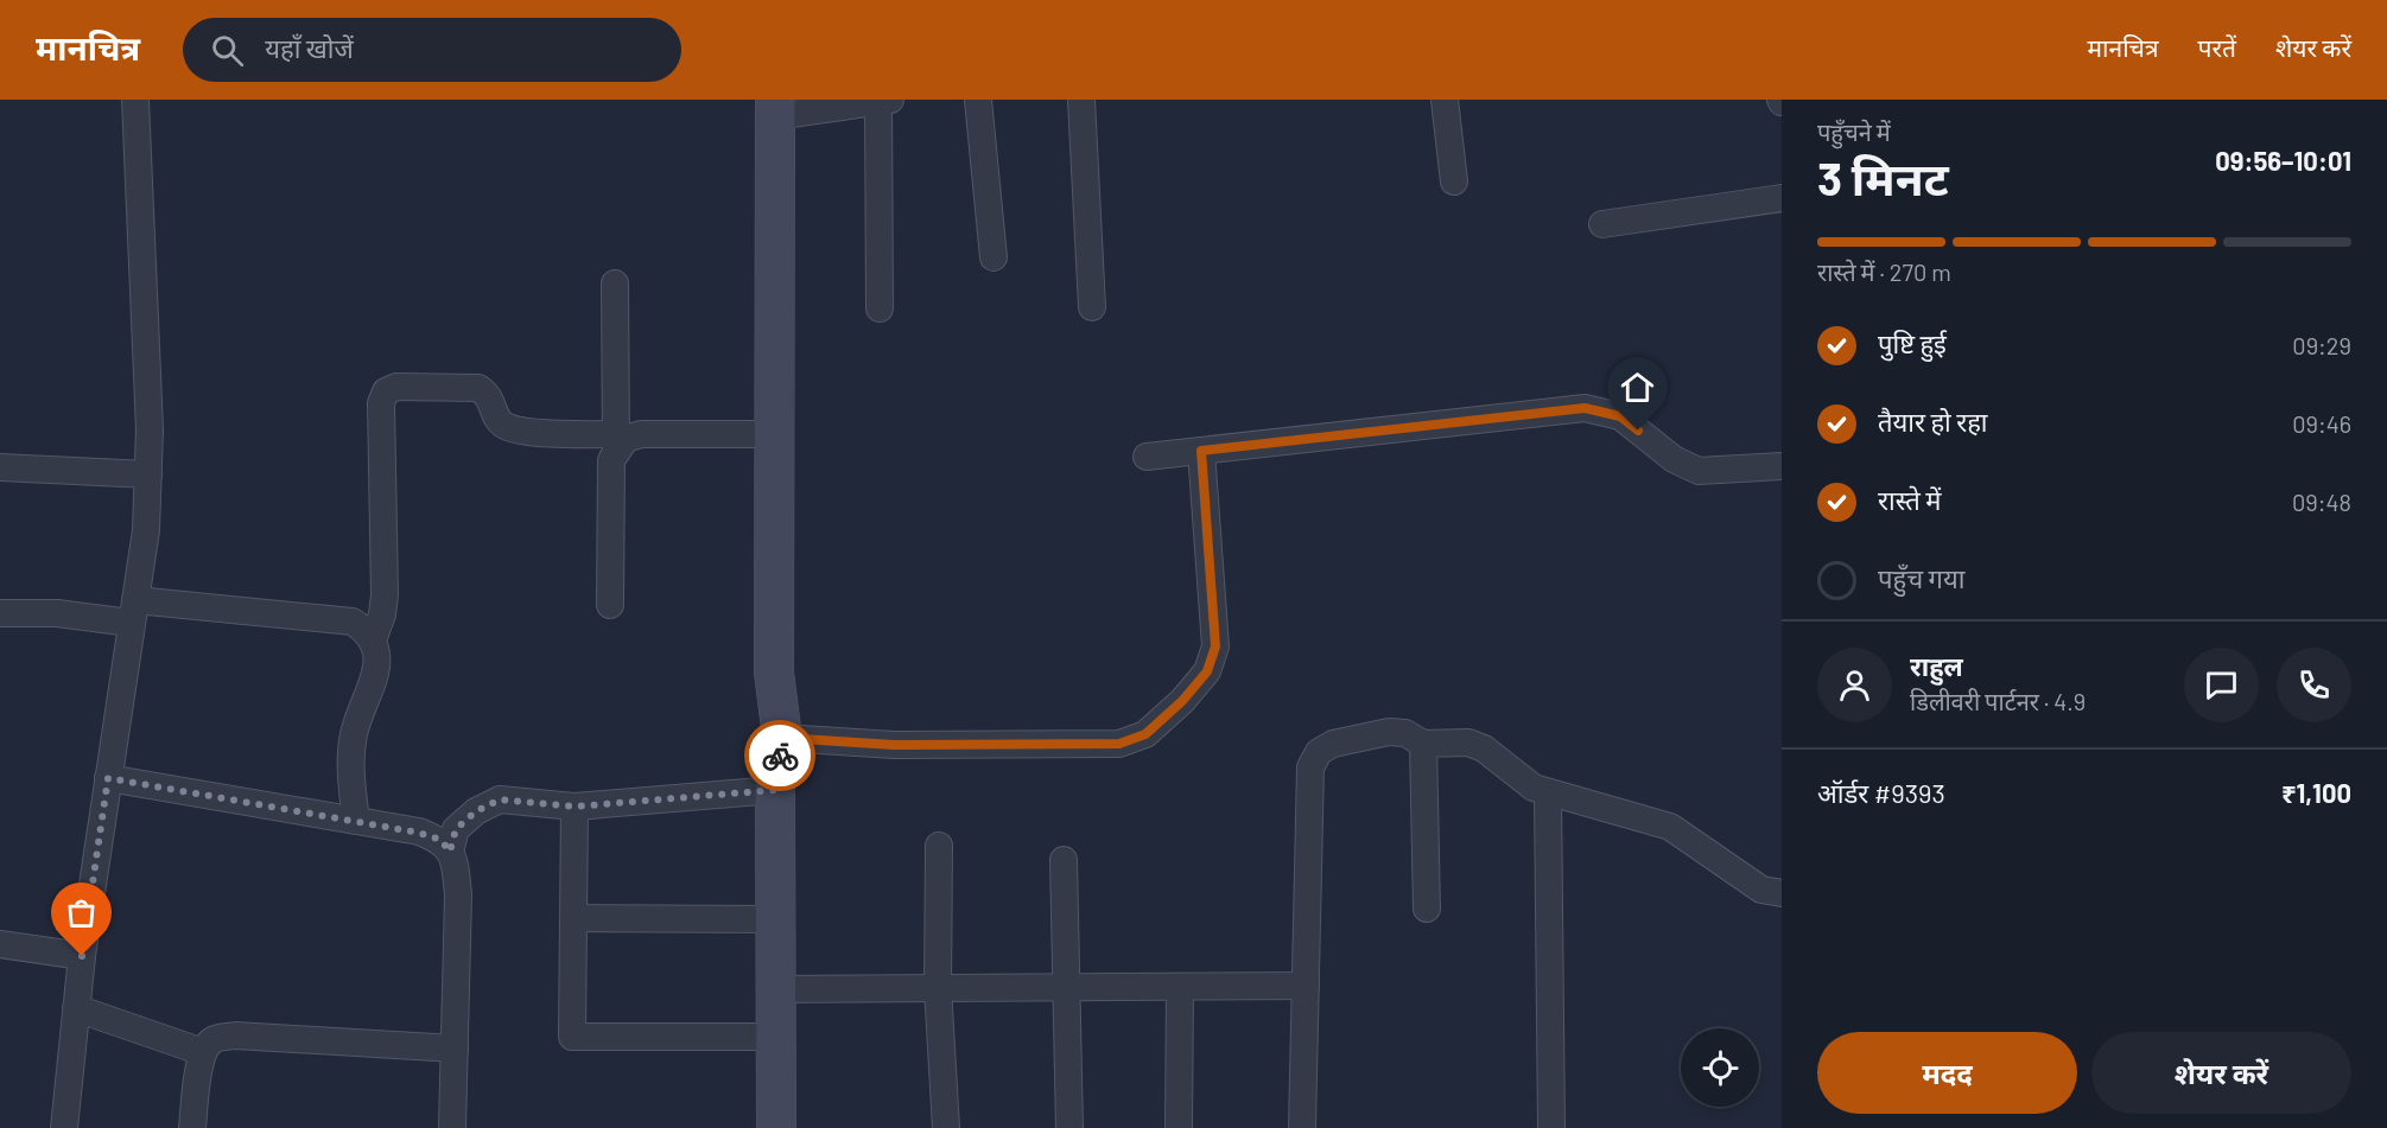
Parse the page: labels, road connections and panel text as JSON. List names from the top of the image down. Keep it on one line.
{"page":{"header":"मानचित्र","search":"यहाँ खोजें","nav":["मानचित्र","परतें","शेयर करें"],"heading":["3 मिनट","पहुँचने में","09:56–10:01"],"panel":["राहुल","डिलीवरी पार्टनर · 4.9","ऑर्डर #9393","₹1,100"],"bar":"रास्ते में · 270 m","list":[["पुष्टि हुई","09:29"],["तैयार हो रहा","09:46"],["रास्ते में","09:48"],"पहुँच गया"],"buttons":["मदद","शेयर करें"]}}
